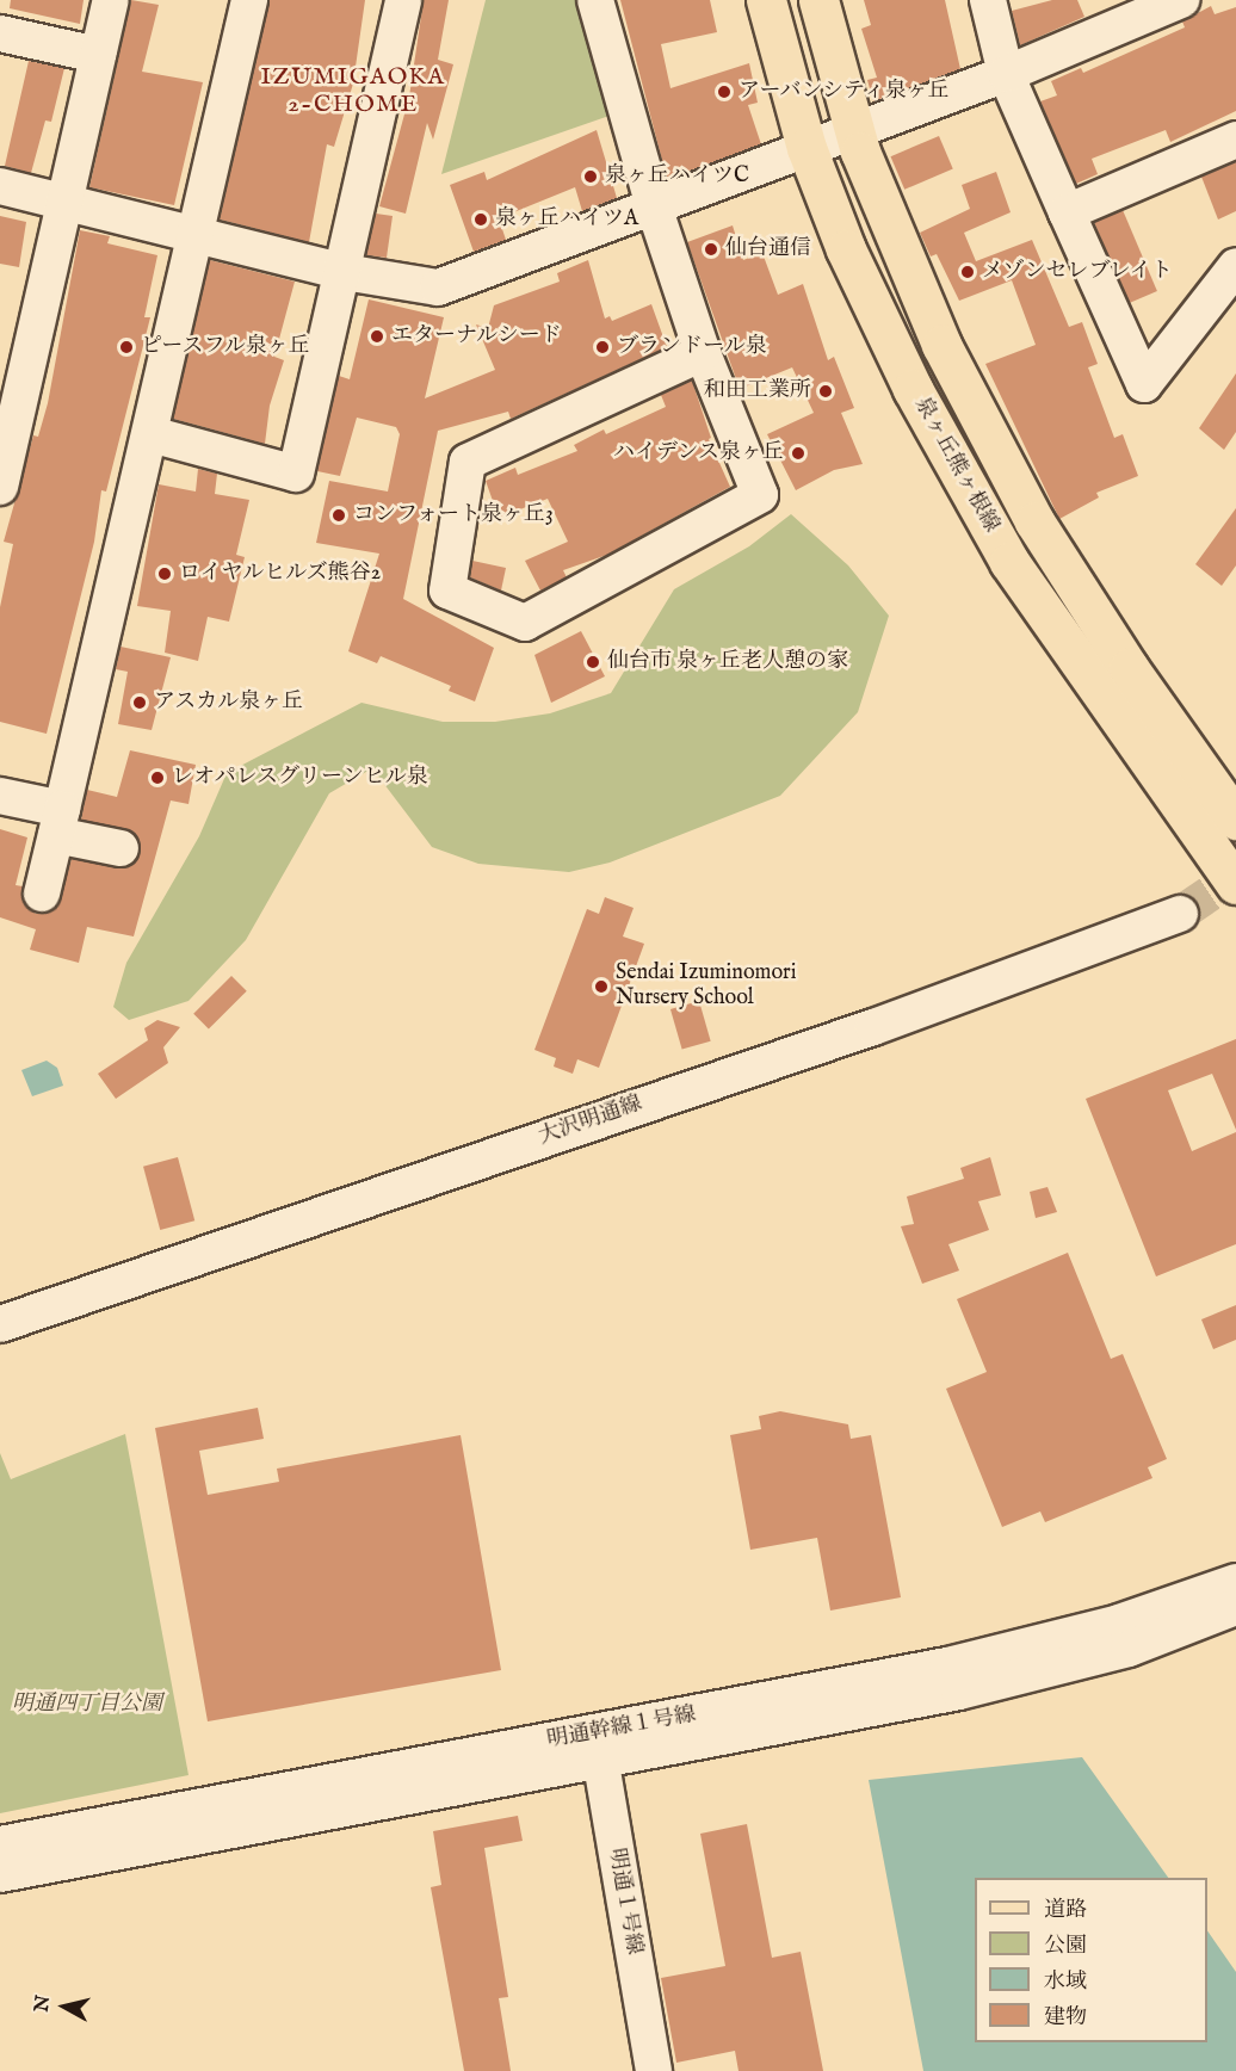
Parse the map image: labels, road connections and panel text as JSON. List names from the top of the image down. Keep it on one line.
{"streets":{"main road":["泉ヶ丘熊ヶ根線"],"street":["大沢明通線","明通幹線１号線","明通１号線"]},"crossings":[["明通幹線１号線","明通１号線"]],"districts":["IZUMIGAOKA 2-CHOME"],"parks":["明通四丁目公園"],"places":["アーバンシティ泉ヶ丘","泉ヶ丘ハイツC","泉ヶ丘ハイツA","仙台通信","メゾンセレブレイト","エターナルシード","ピースフル泉ヶ丘","ブランドール泉","和田工業所","ハイデンス泉ヶ丘","コンフォート泉ヶ丘3","ロイヤルヒルズ熊谷2","仙台市 泉ヶ丘老人憩の家","アスカル泉ヶ丘","レオパレスグリーンヒル泉","Sendai Izuminomori Nursery School"],"legend":["道路","公園","水域","建物"],"north":"left"}
